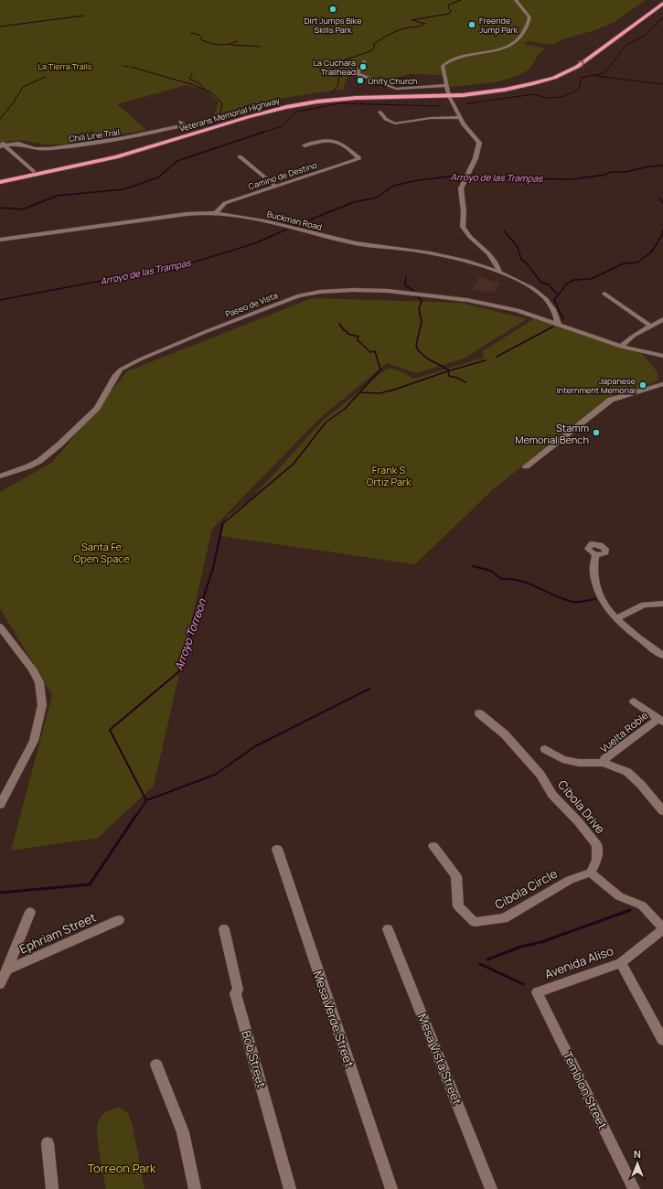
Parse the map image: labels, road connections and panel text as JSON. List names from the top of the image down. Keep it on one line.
{"streets":{"highway":["Veterans Memorial Highway"],"street":["Chili Line Trail","Camino de Destino","Buckman Road","Paseo de Vista","Vuelta Roble","Cibola Drive","Cibola Circle","Ephriam Street","Avenida Aliso","Mesa Verde Street","Bob Street","Mesa Vista Street","Temblon Street"]},"crossings":[["Camino de Destino","Buckman Road"],["Buckman Road","Paseo de Vista"],["Cibola Drive","Cibola Circle"],["Avenida Aliso","Temblon Street"]],"water":["Arroyo de las Trampas","Arroyo Torreon"],"parks":["La Tierra Trails","Frank S Ortiz Park","Santa Fe Open Space","Torreon Park"],"places":["Dirt Jumps Bike Skills Park","Freeride Jump Park","La Cuchara Trailhead","Unity Church","Japanese Internment Memorial","Stamm Memorial Bench"],"north":"top"}
